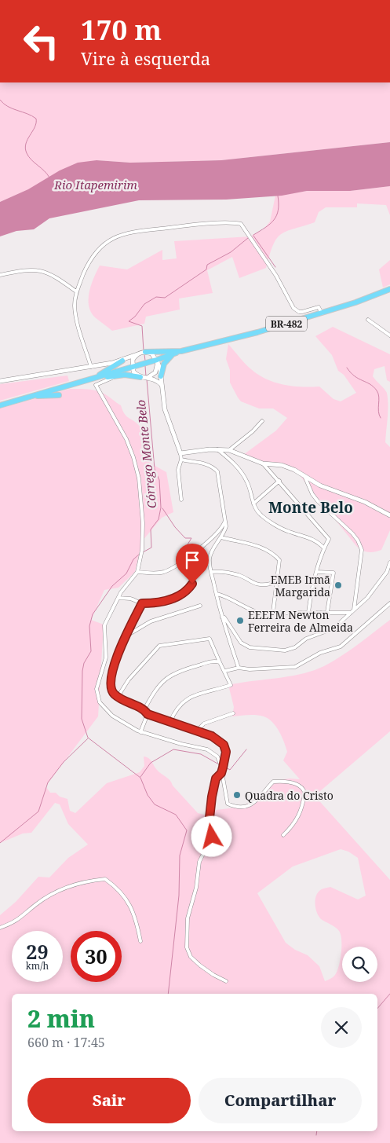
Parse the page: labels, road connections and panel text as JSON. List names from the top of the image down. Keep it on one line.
{"streets":{"highway":["BR-482"]},"districts":["Monte Belo"],"water":["Rio Itapemirim","Córrego Monte Belo"],"places":["EMEB Irmã Margarida","EEEFM Newton Ferreira de Almeida","Quadra do Cristo"],"page":{"turn":["170 m","Vire à esquerda"],"speed":"29 km/h","limit":"30","heading":["2 min","660 m · 17:45"],"buttons":["Sair","Compartilhar"]}}
